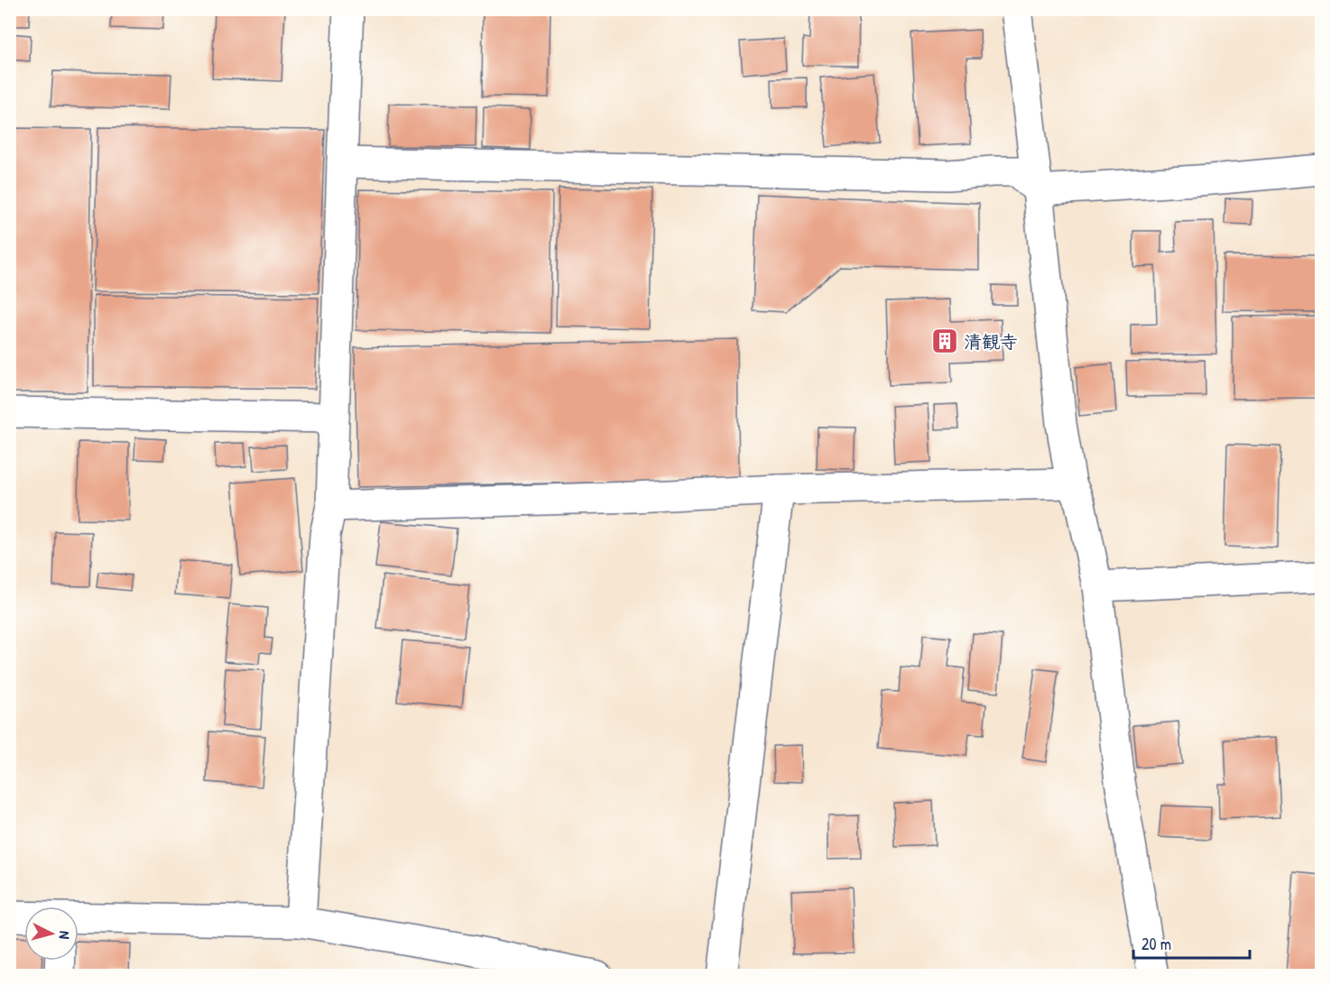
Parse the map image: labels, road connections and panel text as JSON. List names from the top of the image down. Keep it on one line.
{"places":{"building":["清観寺"]},"scale_bar":"20 m","north":"right"}
